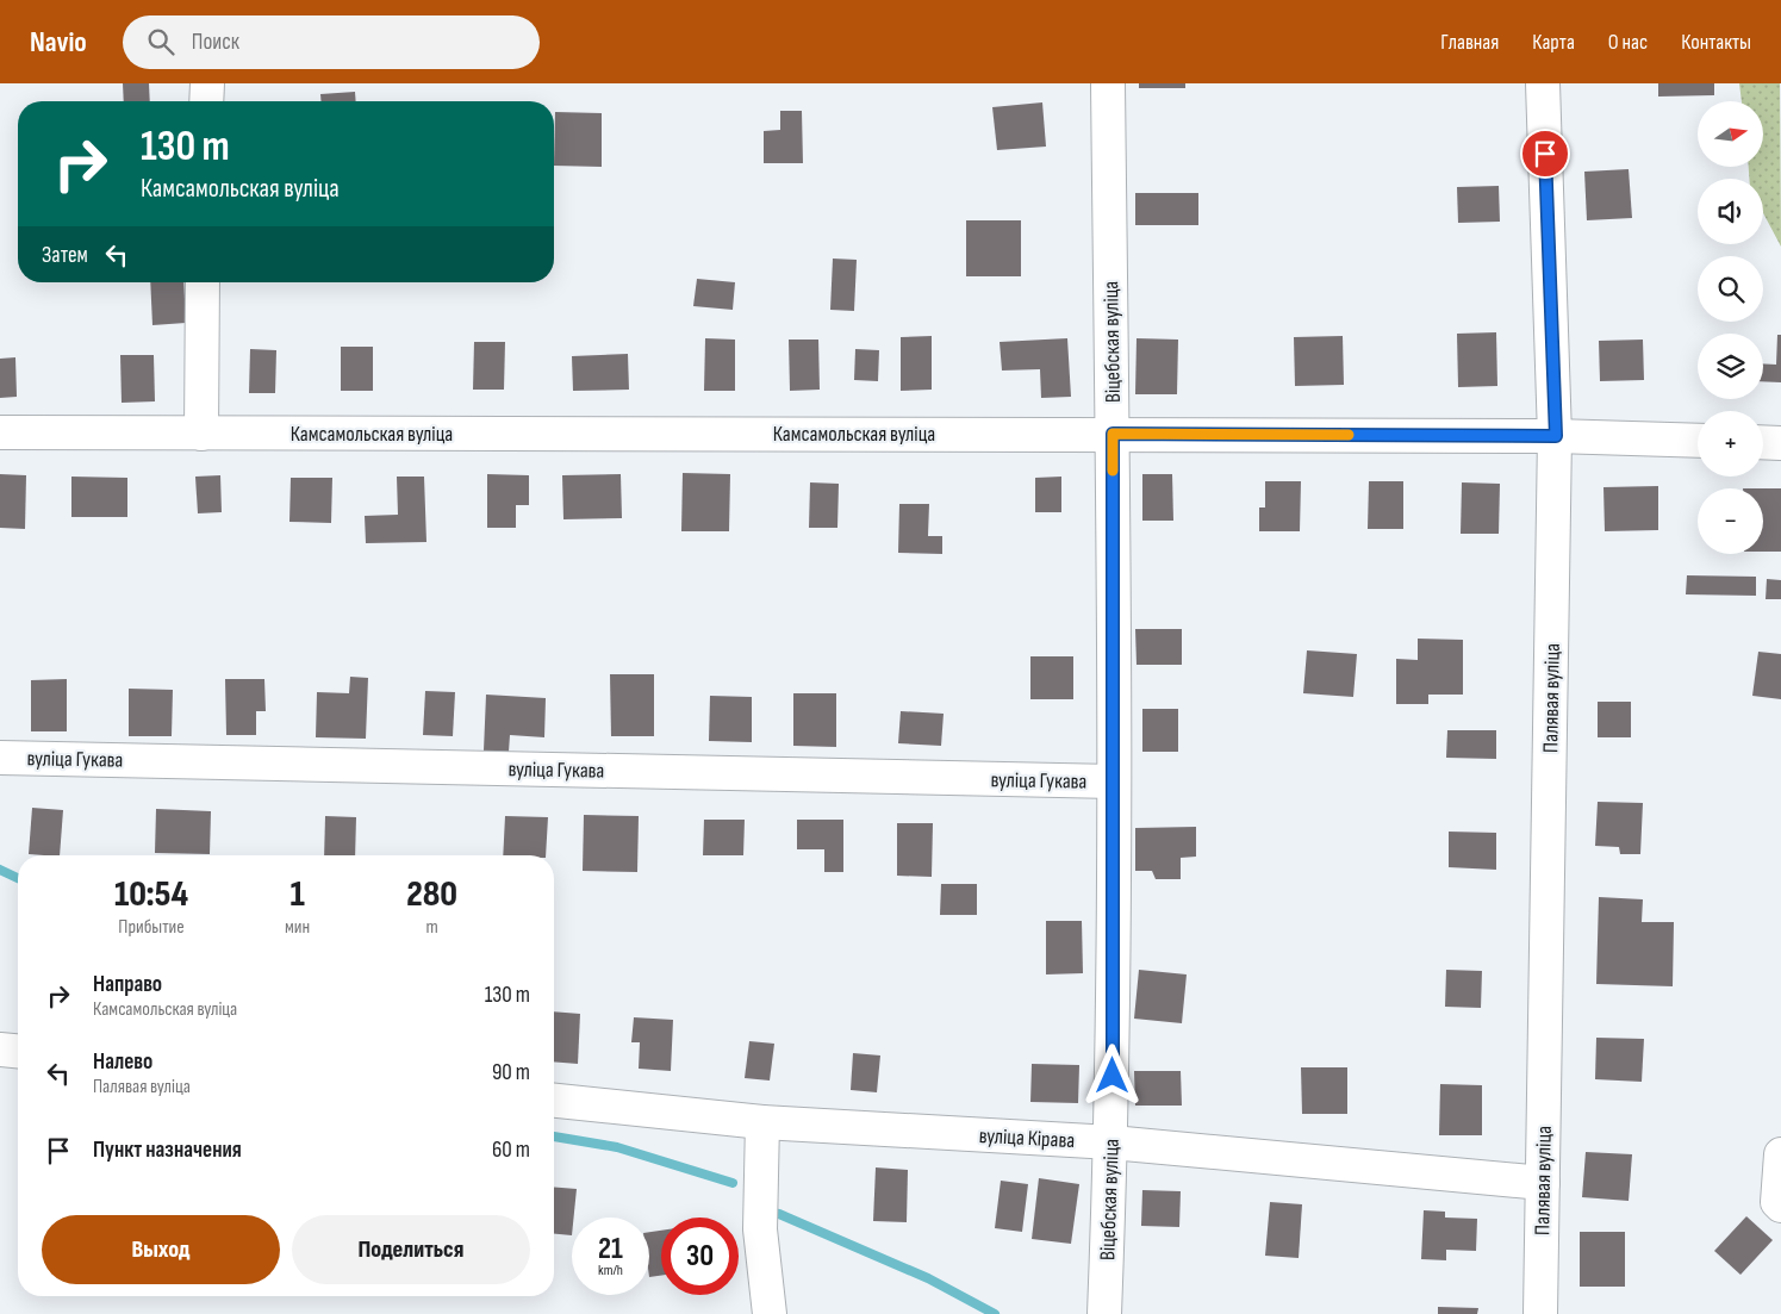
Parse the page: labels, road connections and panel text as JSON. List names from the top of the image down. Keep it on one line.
{"streets":{"street":["Віцебская вуліца","Камсамольская вуліца","Палявая вуліца","вуліца Гукава","вуліца Кірава"]},"crossings":[["Віцебская вуліца","Камсамольская вуліца"],["Віцебская вуліца","вуліца Гукава"],["Віцебская вуліца","вуліца Кірава"],["Камсамольская вуліца","Палявая вуліца"],["Палявая вуліца","вуліца Кірава"]],"north":"right","page":{"header":"Navio","search":"Поиск","nav":["Главная","Карта","О нас","Контакты"],"map_buttons":["+","−"],"turn":["130 m","Камсамольская вуліца"],"then":"Затем","eta":["10:54","Прибытие","1","мин","280","m"],"list":[{"name":"Направо","note":"Камсамольская вуліца","value":"130 m"},{"name":"Налево","note":"Палявая вуліца","value":"90 m"},{"name":"Пункт назначения","value":"60 m"}],"buttons":["Выход","Поделиться"],"speed":"21 km/h","limit":"30"}}
